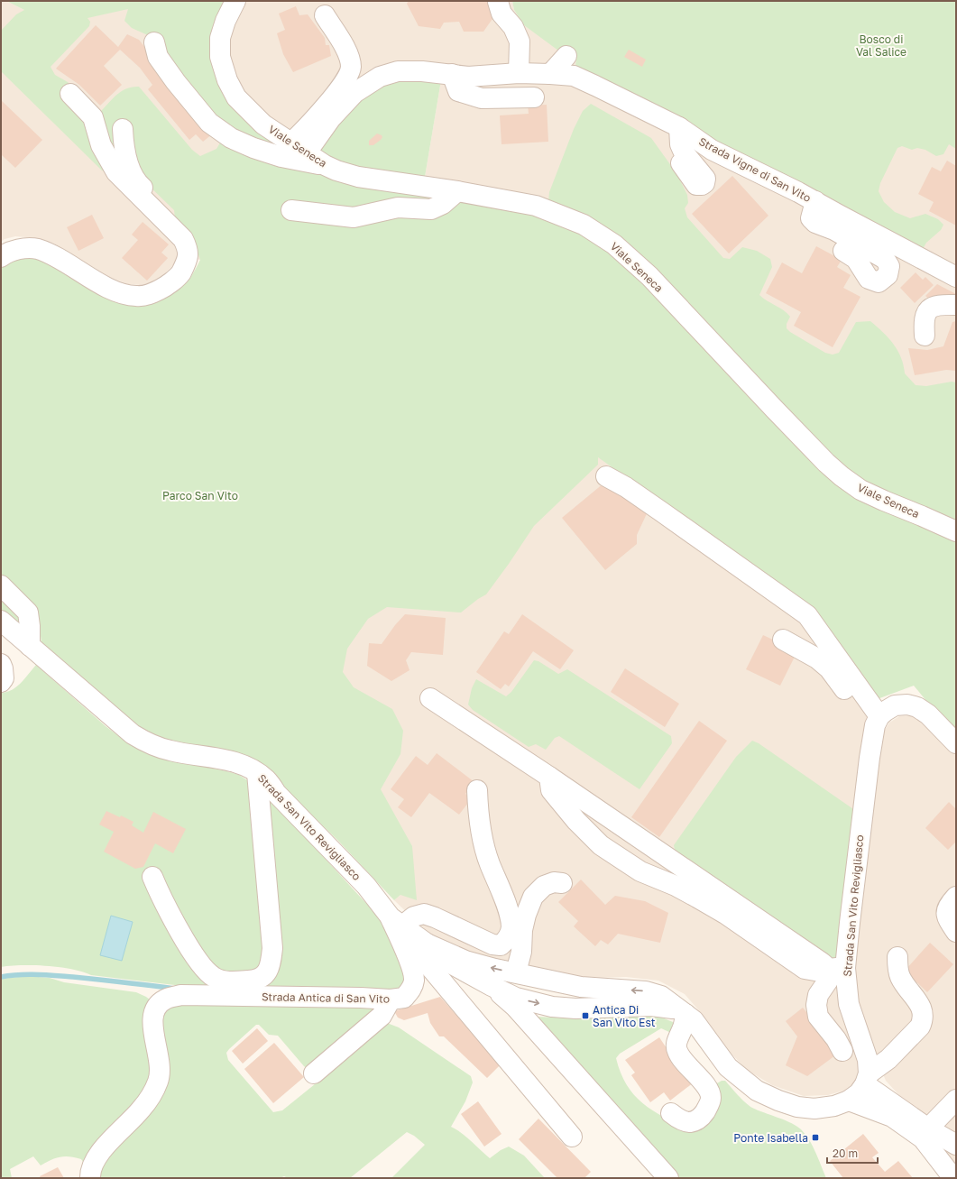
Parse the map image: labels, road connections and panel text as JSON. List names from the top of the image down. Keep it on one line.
{"streets":{"street":["Viale Seneca","Strada Vigne di San Vito","Strada San Vito Revigliasco","Strada Antica di San Vito"]},"crossings":[["Viale Seneca","Strada Vigne di San Vito"],["Strada San Vito Revigliasco","Strada Antica di San Vito"]],"parks":["Bosco di Val Salice","Parco San Vito"],"places":{"transit":["Antica Di San Vito Est","Ponte Isabella"]},"scale_bar":"20 m"}
